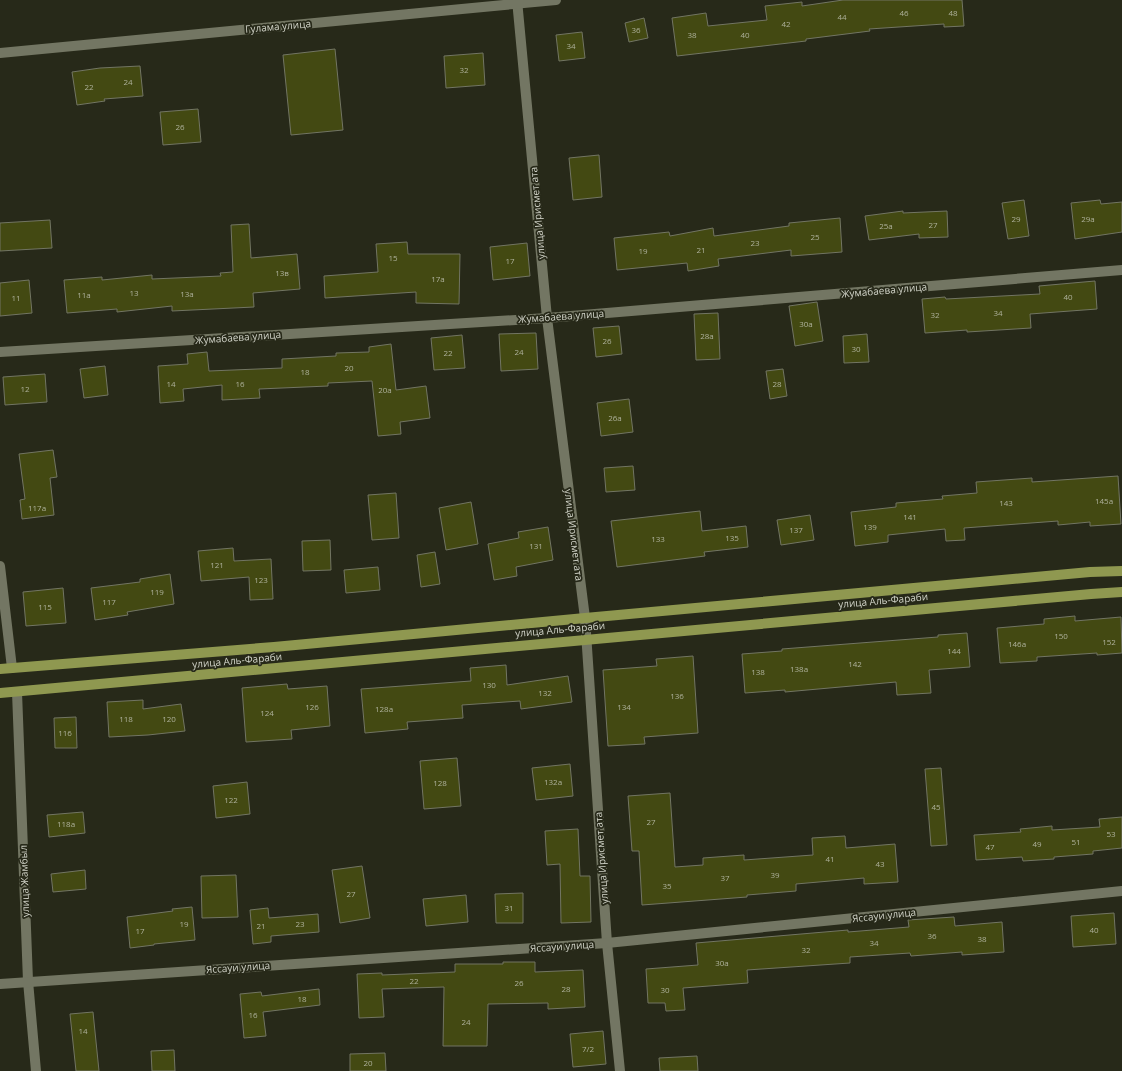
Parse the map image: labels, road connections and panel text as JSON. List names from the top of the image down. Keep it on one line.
{"streets":{"main road":["улица Аль-Фараби"],"street":["Гулама улица","улица Ирисмет ата","Жумабаева улица","улица Жамбыл","Яссауи улица"]},"crossings":[["Гулама улица","улица Ирисмет ата"],["улица Ирисмет ата","Жумабаева улица"],["улица Ирисмет ата","улица Аль-Фараби"],["улица Ирисмет ата","Яссауи улица"],["улица Аль-Фараби","улица Жамбыл"],["улица Жамбыл","Яссауи улица"]],"house_numbers":["46","48","44","42","36","38","40","34","32","24","22","26","29","29а","27","25а","25","23","21","19","15","17","13в","17а","13","13а","11а","40","11","34","32","30а","28а","26","30","24","22","20","18","14","16","28","12","20а","26а","145а","143","117а","141","139","137","135","133","131","121","123","119","117","115","150","152","146а","144","142","138а","138","130","132","136","126","134","128а","124","118","120","116","132а","128","122","45","27","118а","53","51","49","47","41","43","39","37","35","27","31","19","23","21","40","17","36","38","34","32","30а","22","26","28","30","18","16","24","14","7/2","20"]}
